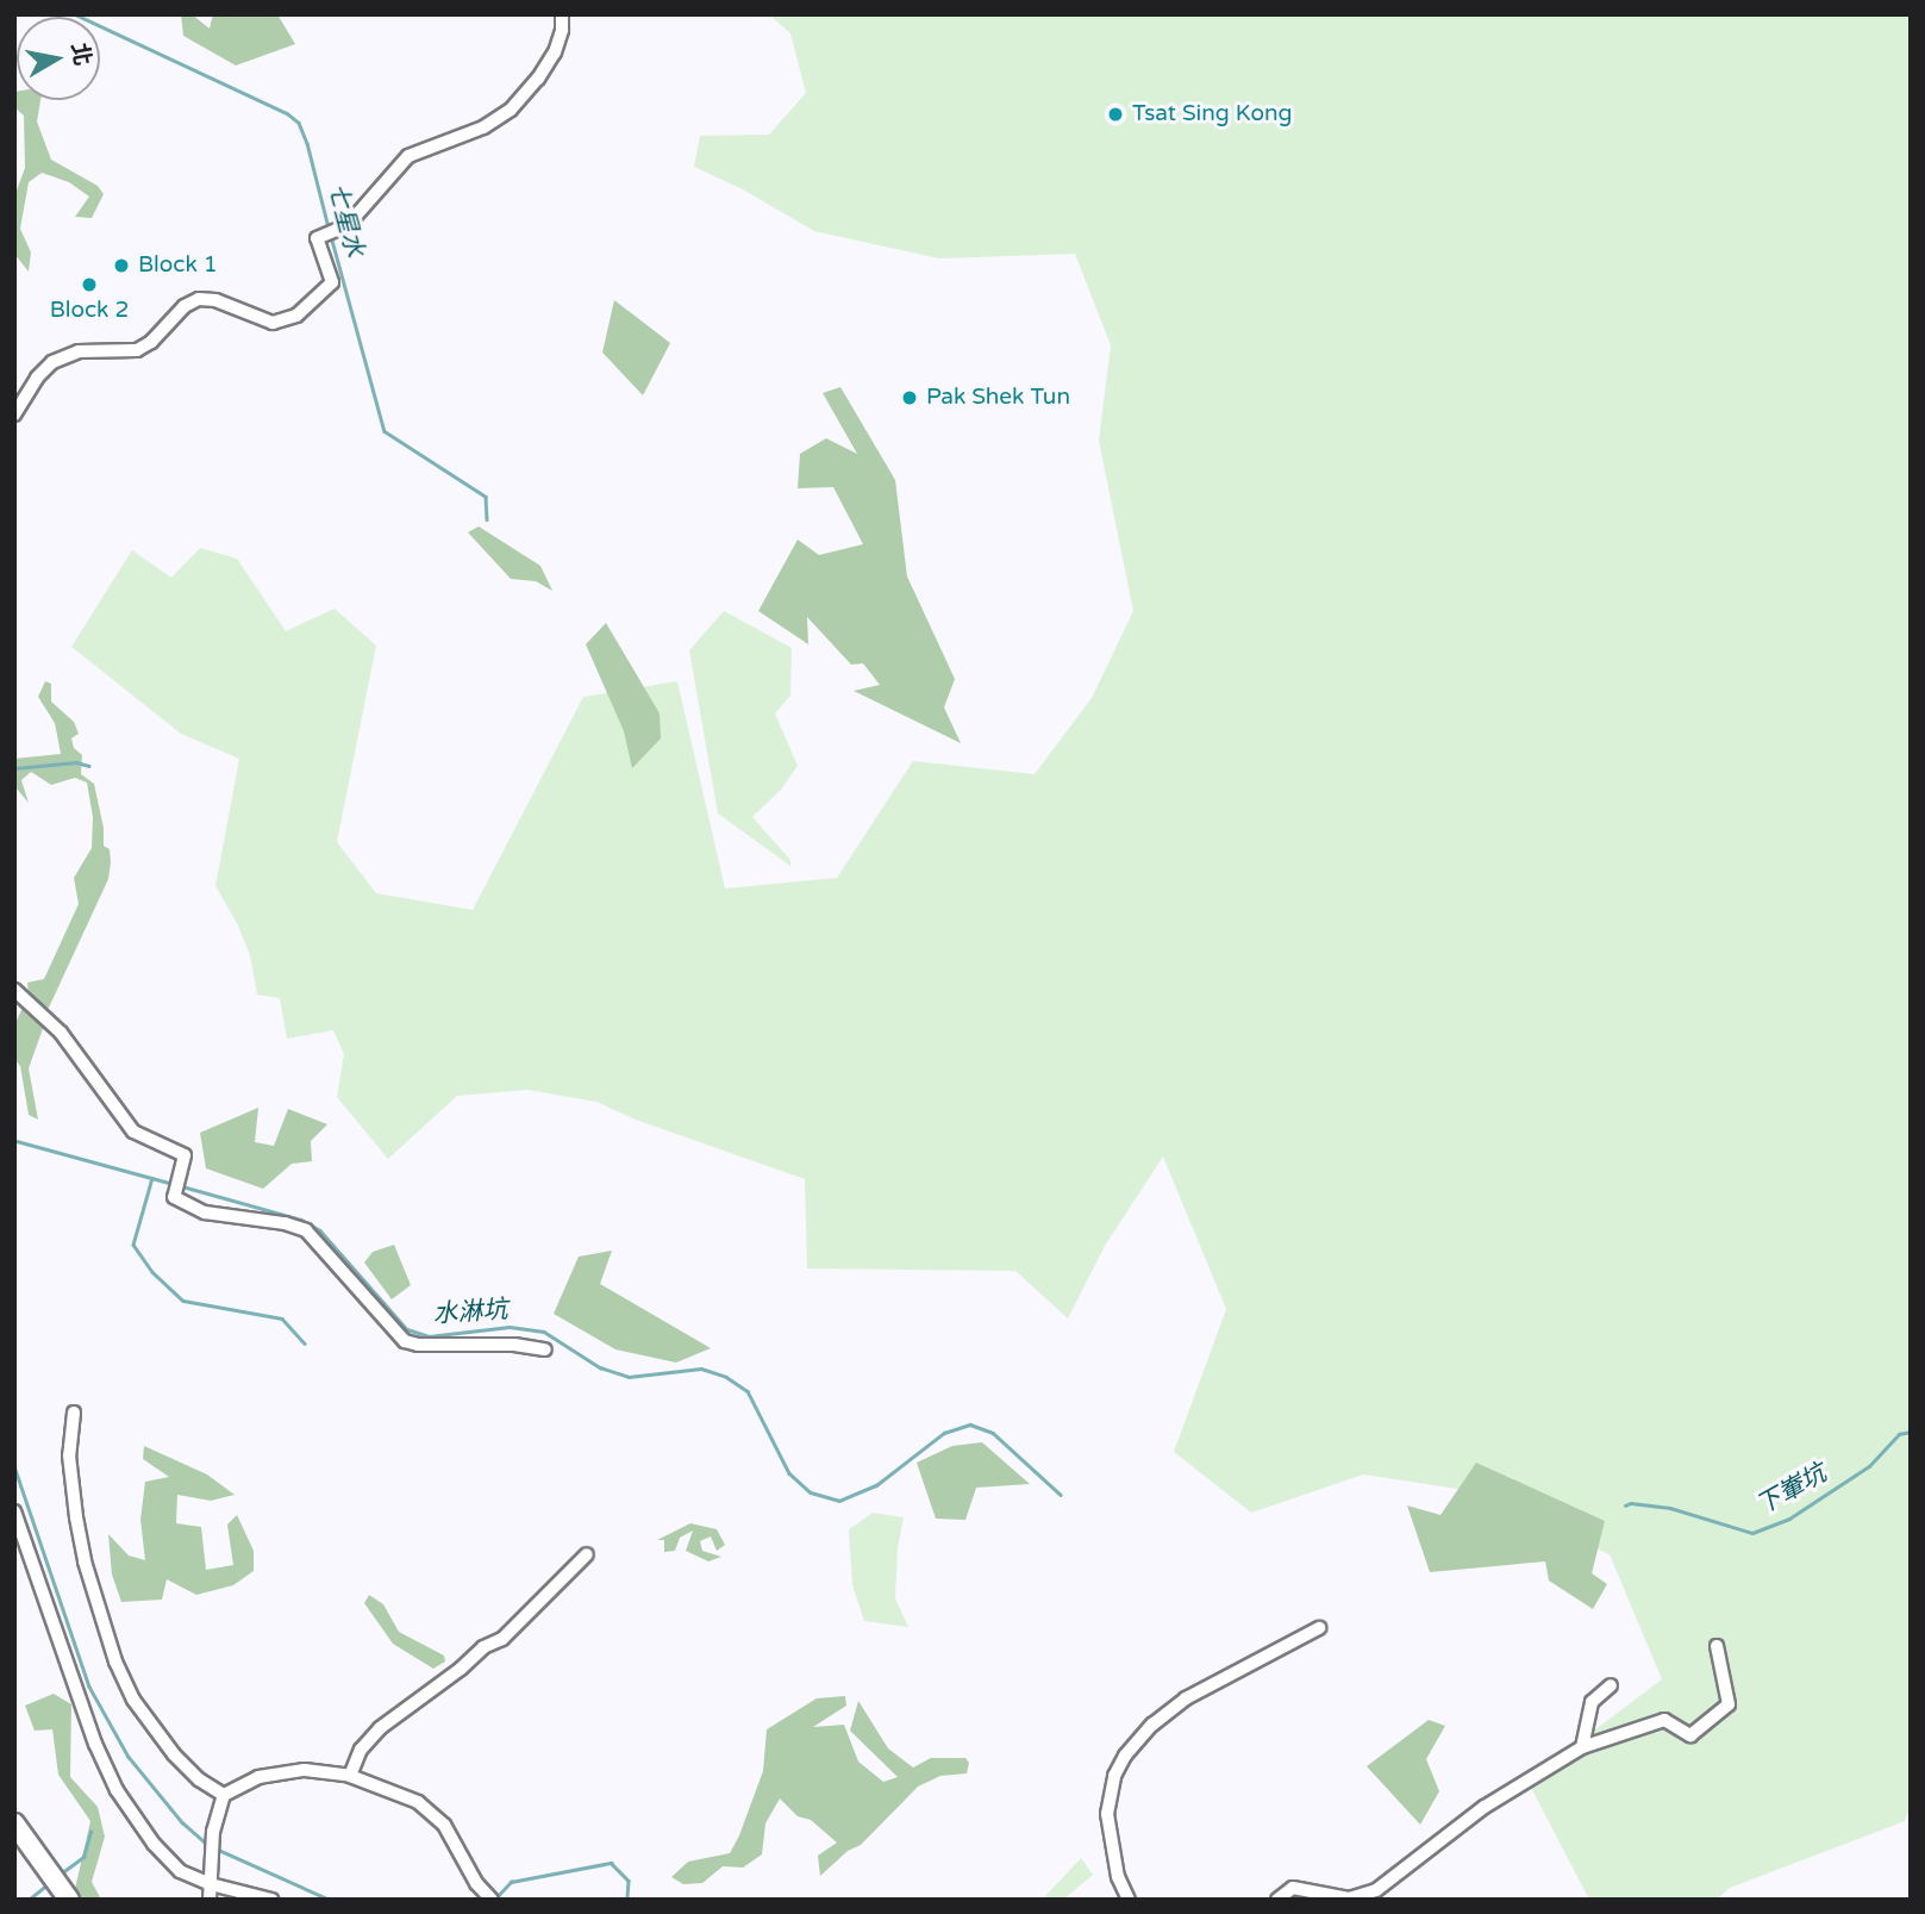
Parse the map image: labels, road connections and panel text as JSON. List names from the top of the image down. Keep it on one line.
{"water":["七星水","水淋坑","下輋坑"],"places":["Tsat Sing Kong","Block 1","Block 2","Pak Shek Tun"],"north":"right"}
